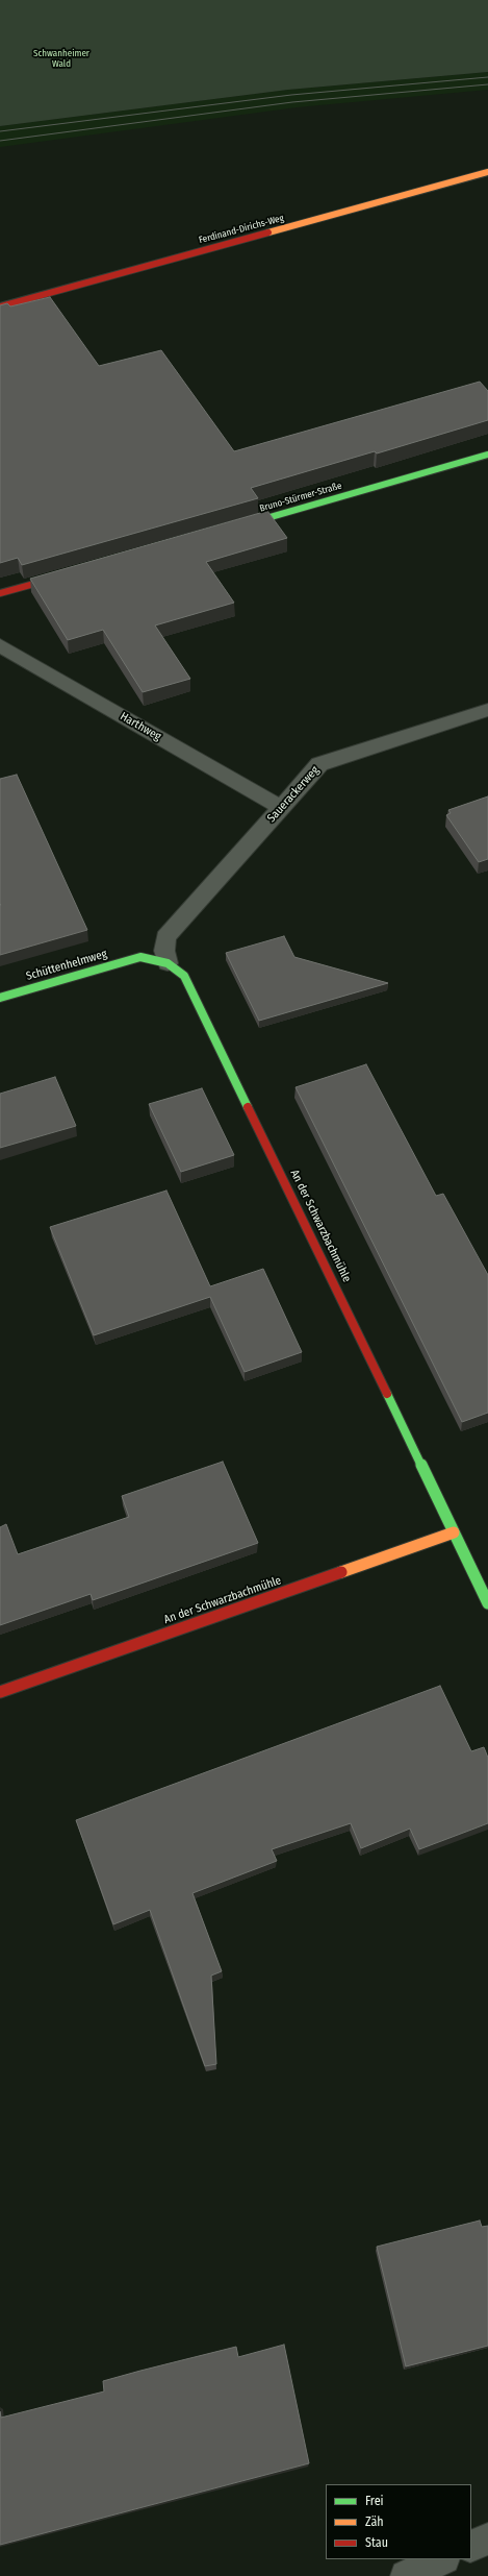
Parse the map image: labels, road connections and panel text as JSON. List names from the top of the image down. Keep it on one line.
{"streets":{"street":["Ferdinand-Dirichs-Weg","Bruno-Stürmer-Straße","Harthweg","Sauerackerweg","Schüttenhelmweg","An der Schwarzbachmühle"]},"crossings":[["Harthweg","Sauerackerweg"],["Sauerackerweg","An der Schwarzbachmühle"],["Schüttenhelmweg","An der Schwarzbachmühle"]],"parks":["Schwanheimer Wald"],"legend":["Frei","Zäh","Stau"]}
